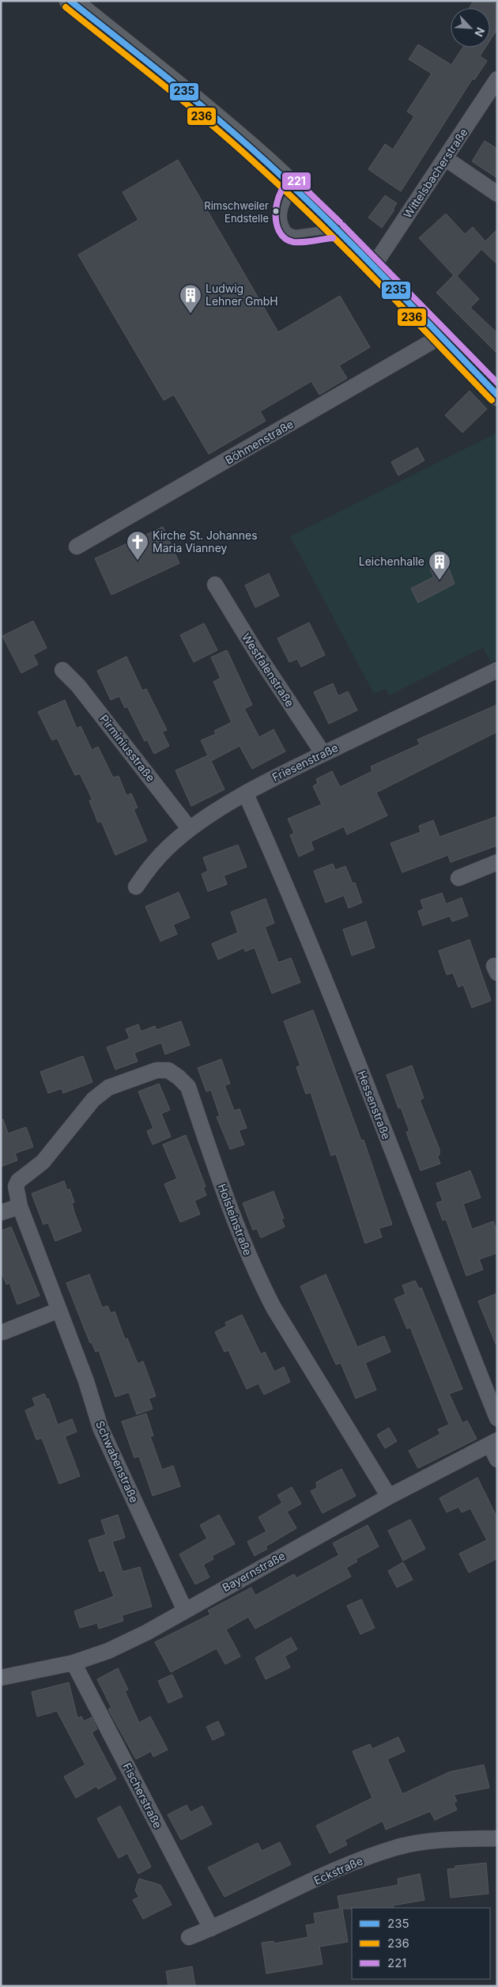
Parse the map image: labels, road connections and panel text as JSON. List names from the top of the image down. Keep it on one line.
{"streets":{"street":["Wittelsbacherstraße","Böhmenstraße","Westfalenstraße","Pirminiusstraße","Friesenstraße","Hessenstraße","Holsteinstraße","Schwabenstraße","Bayernstraße","Fischerstraße","Eckstraße"]},"crossings":[["Westfalenstraße","Friesenstraße"],["Pirminiusstraße","Friesenstraße"],["Friesenstraße","Hessenstraße"],["Holsteinstraße","Schwabenstraße"],["Holsteinstraße","Bayernstraße"],["Schwabenstraße","Bayernstraße"],["Bayernstraße","Fischerstraße"],["Fischerstraße","Eckstraße"]],"places":{"other":["Rimschweiler Endstelle"],"building":["Ludwig Lehner GmbH","Leichenhalle"],"church":["Kirche St. Johannes Maria Vianney"]},"lines":["transit line 235","transit line 236","transit line 221"],"legend":["235","236","221"],"north":"bottom right"}
